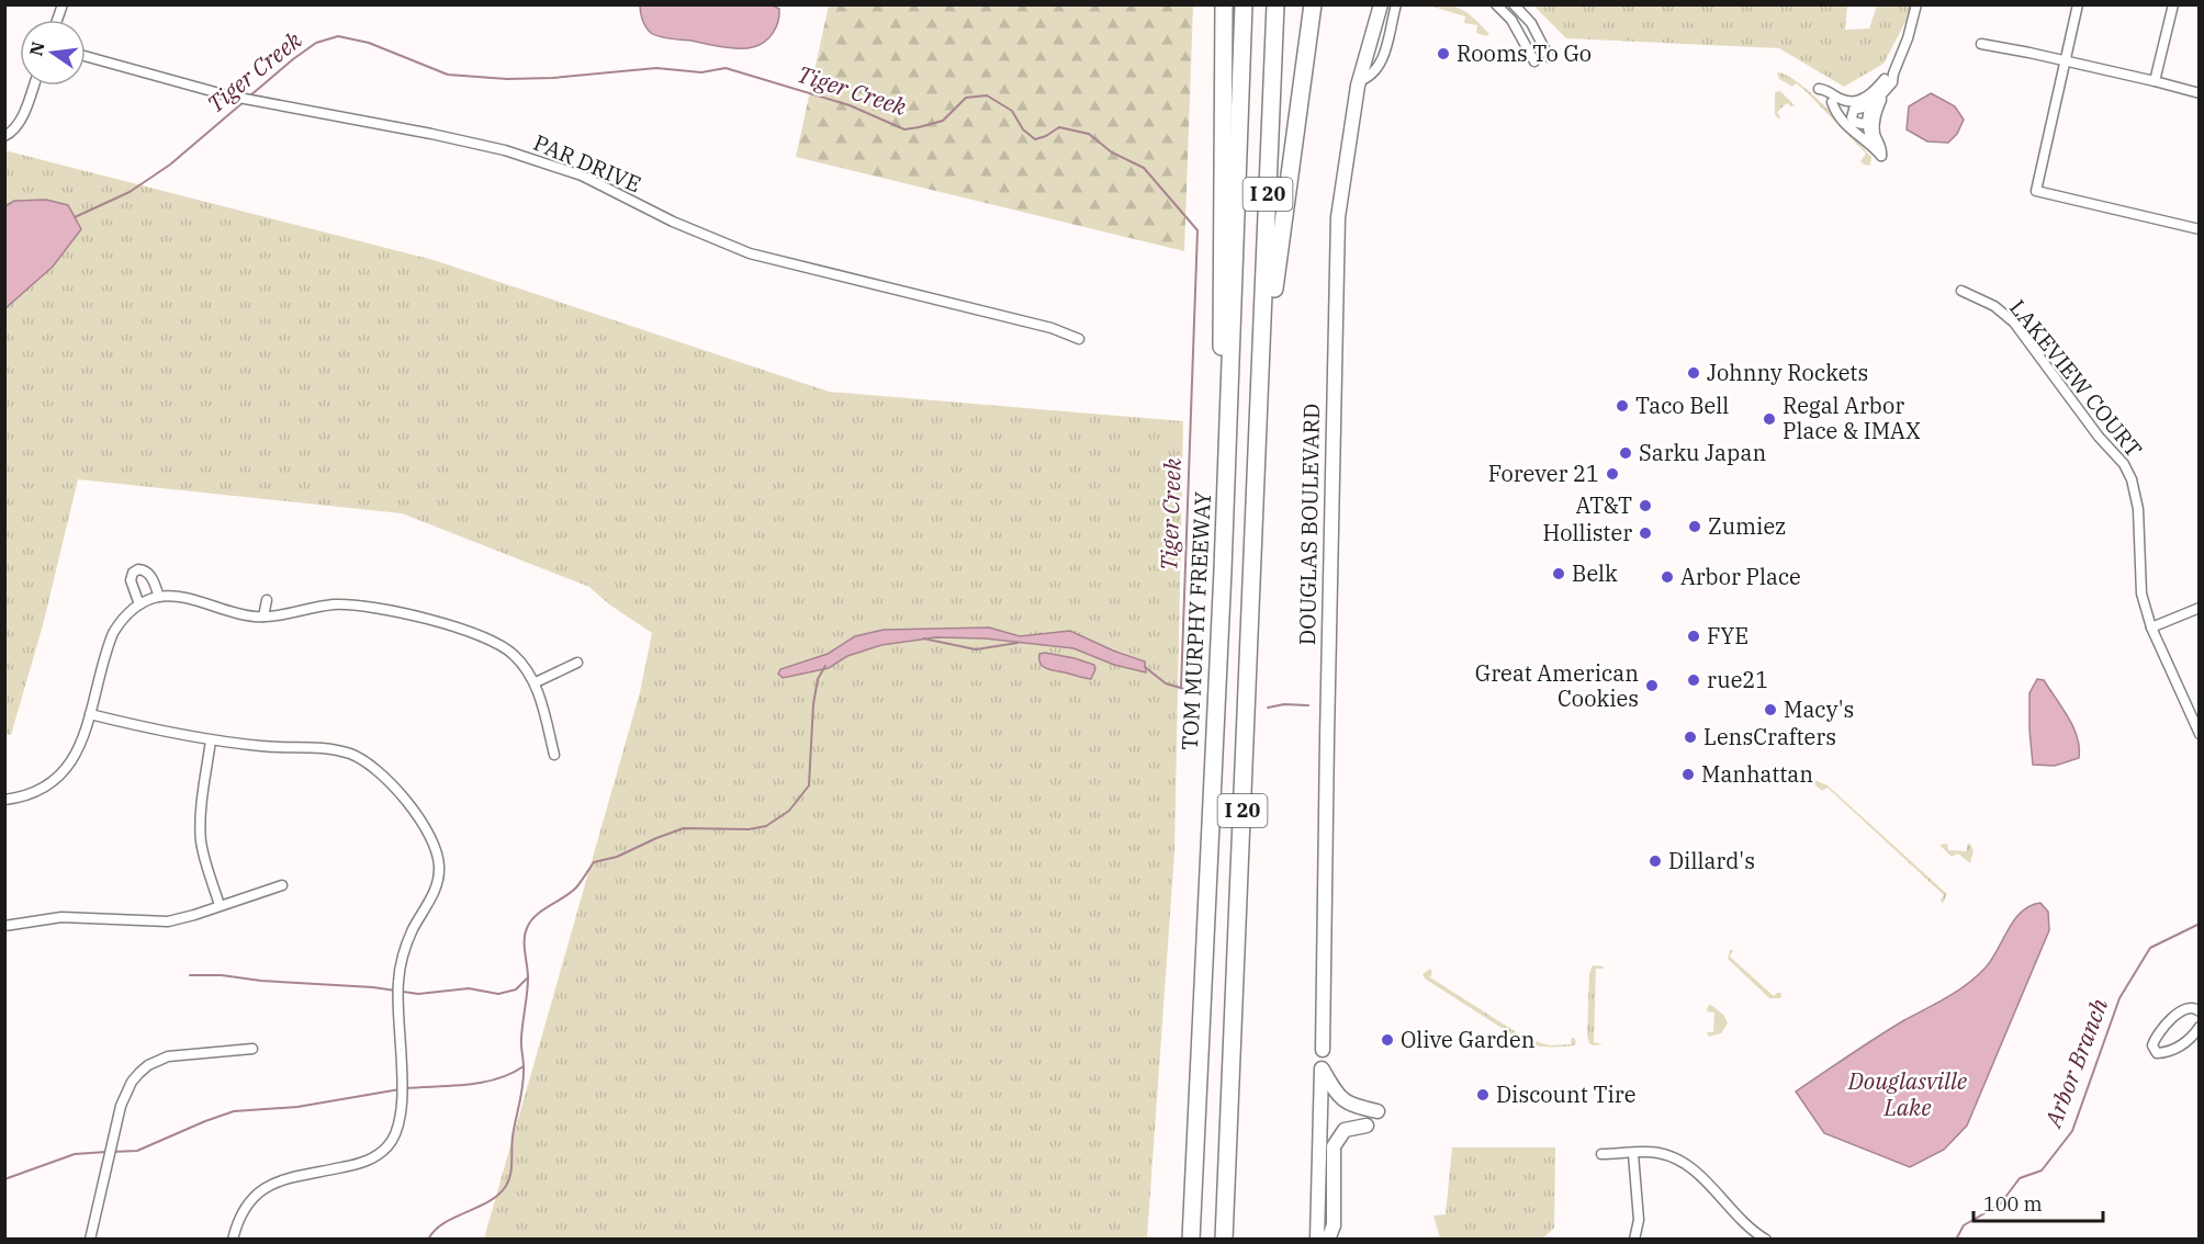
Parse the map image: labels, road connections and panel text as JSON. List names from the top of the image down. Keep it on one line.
{"streets":{"highway":["I 20","TOM MURPHY FREEWAY"],"main road":["DOUGLAS BOULEVARD"],"street":["PAR DRIVE","LAKEVIEW COURT"]},"water":["Tiger Creek","Arbor Branch","Douglasville Lake"],"places":["Rooms To Go","Johnny Rockets","Taco Bell","Regal Arbor Place & IMAX","Sarku Japan","Forever 21","AT&T","Zumiez","Hollister","Belk","Arbor Place","FYE","rue21","Great American Cookies","Macy's","LensCrafters","Manhattan","Dillard's","Olive Garden","Discount Tire"],"scale_bar":"100 m","north":"left"}
